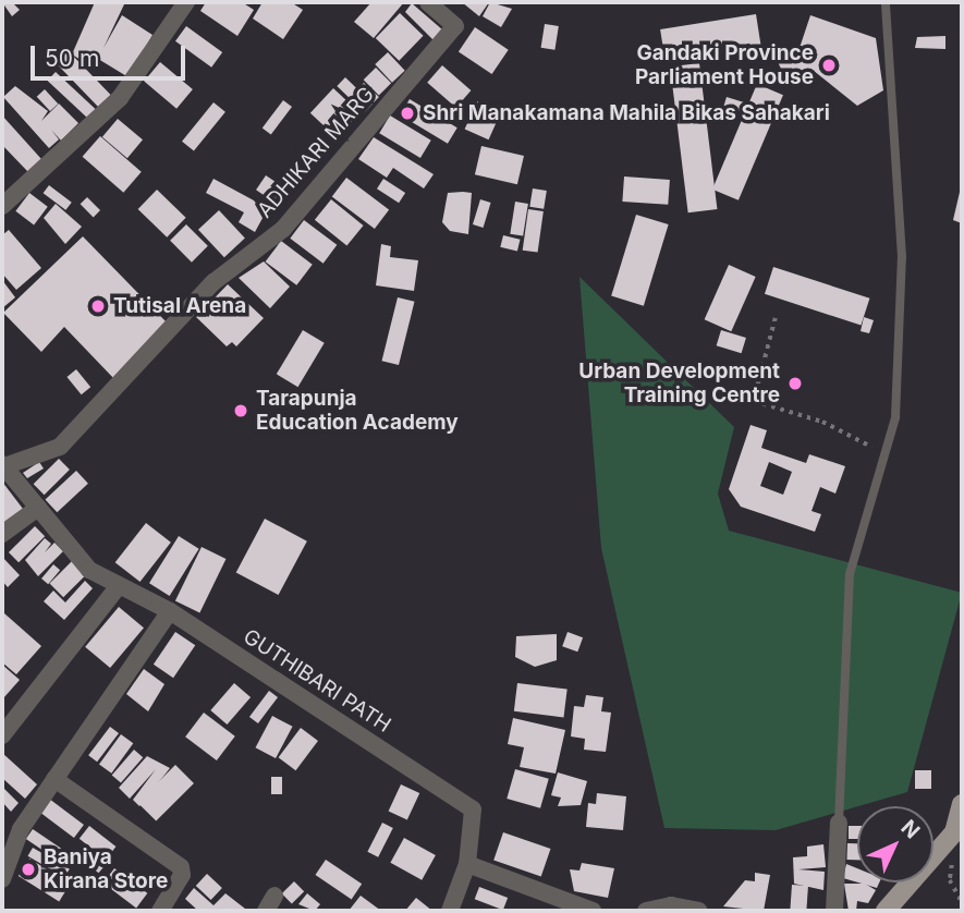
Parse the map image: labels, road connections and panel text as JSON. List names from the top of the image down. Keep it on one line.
{"streets":{"street":["ADHIKARI MARG","GUTHIBARI PATH"]},"crossings":[["ADHIKARI MARG","GUTHIBARI PATH"]],"places":["Gandaki Province Parliament House","Shri Manakamana Mahila Bikas Sahakari","Tutisal Arena","Urban Development Training Centre","Tarapunja Education Academy","Baniya Kirana Store"],"scale_bar":"50 m","north":"top right"}
